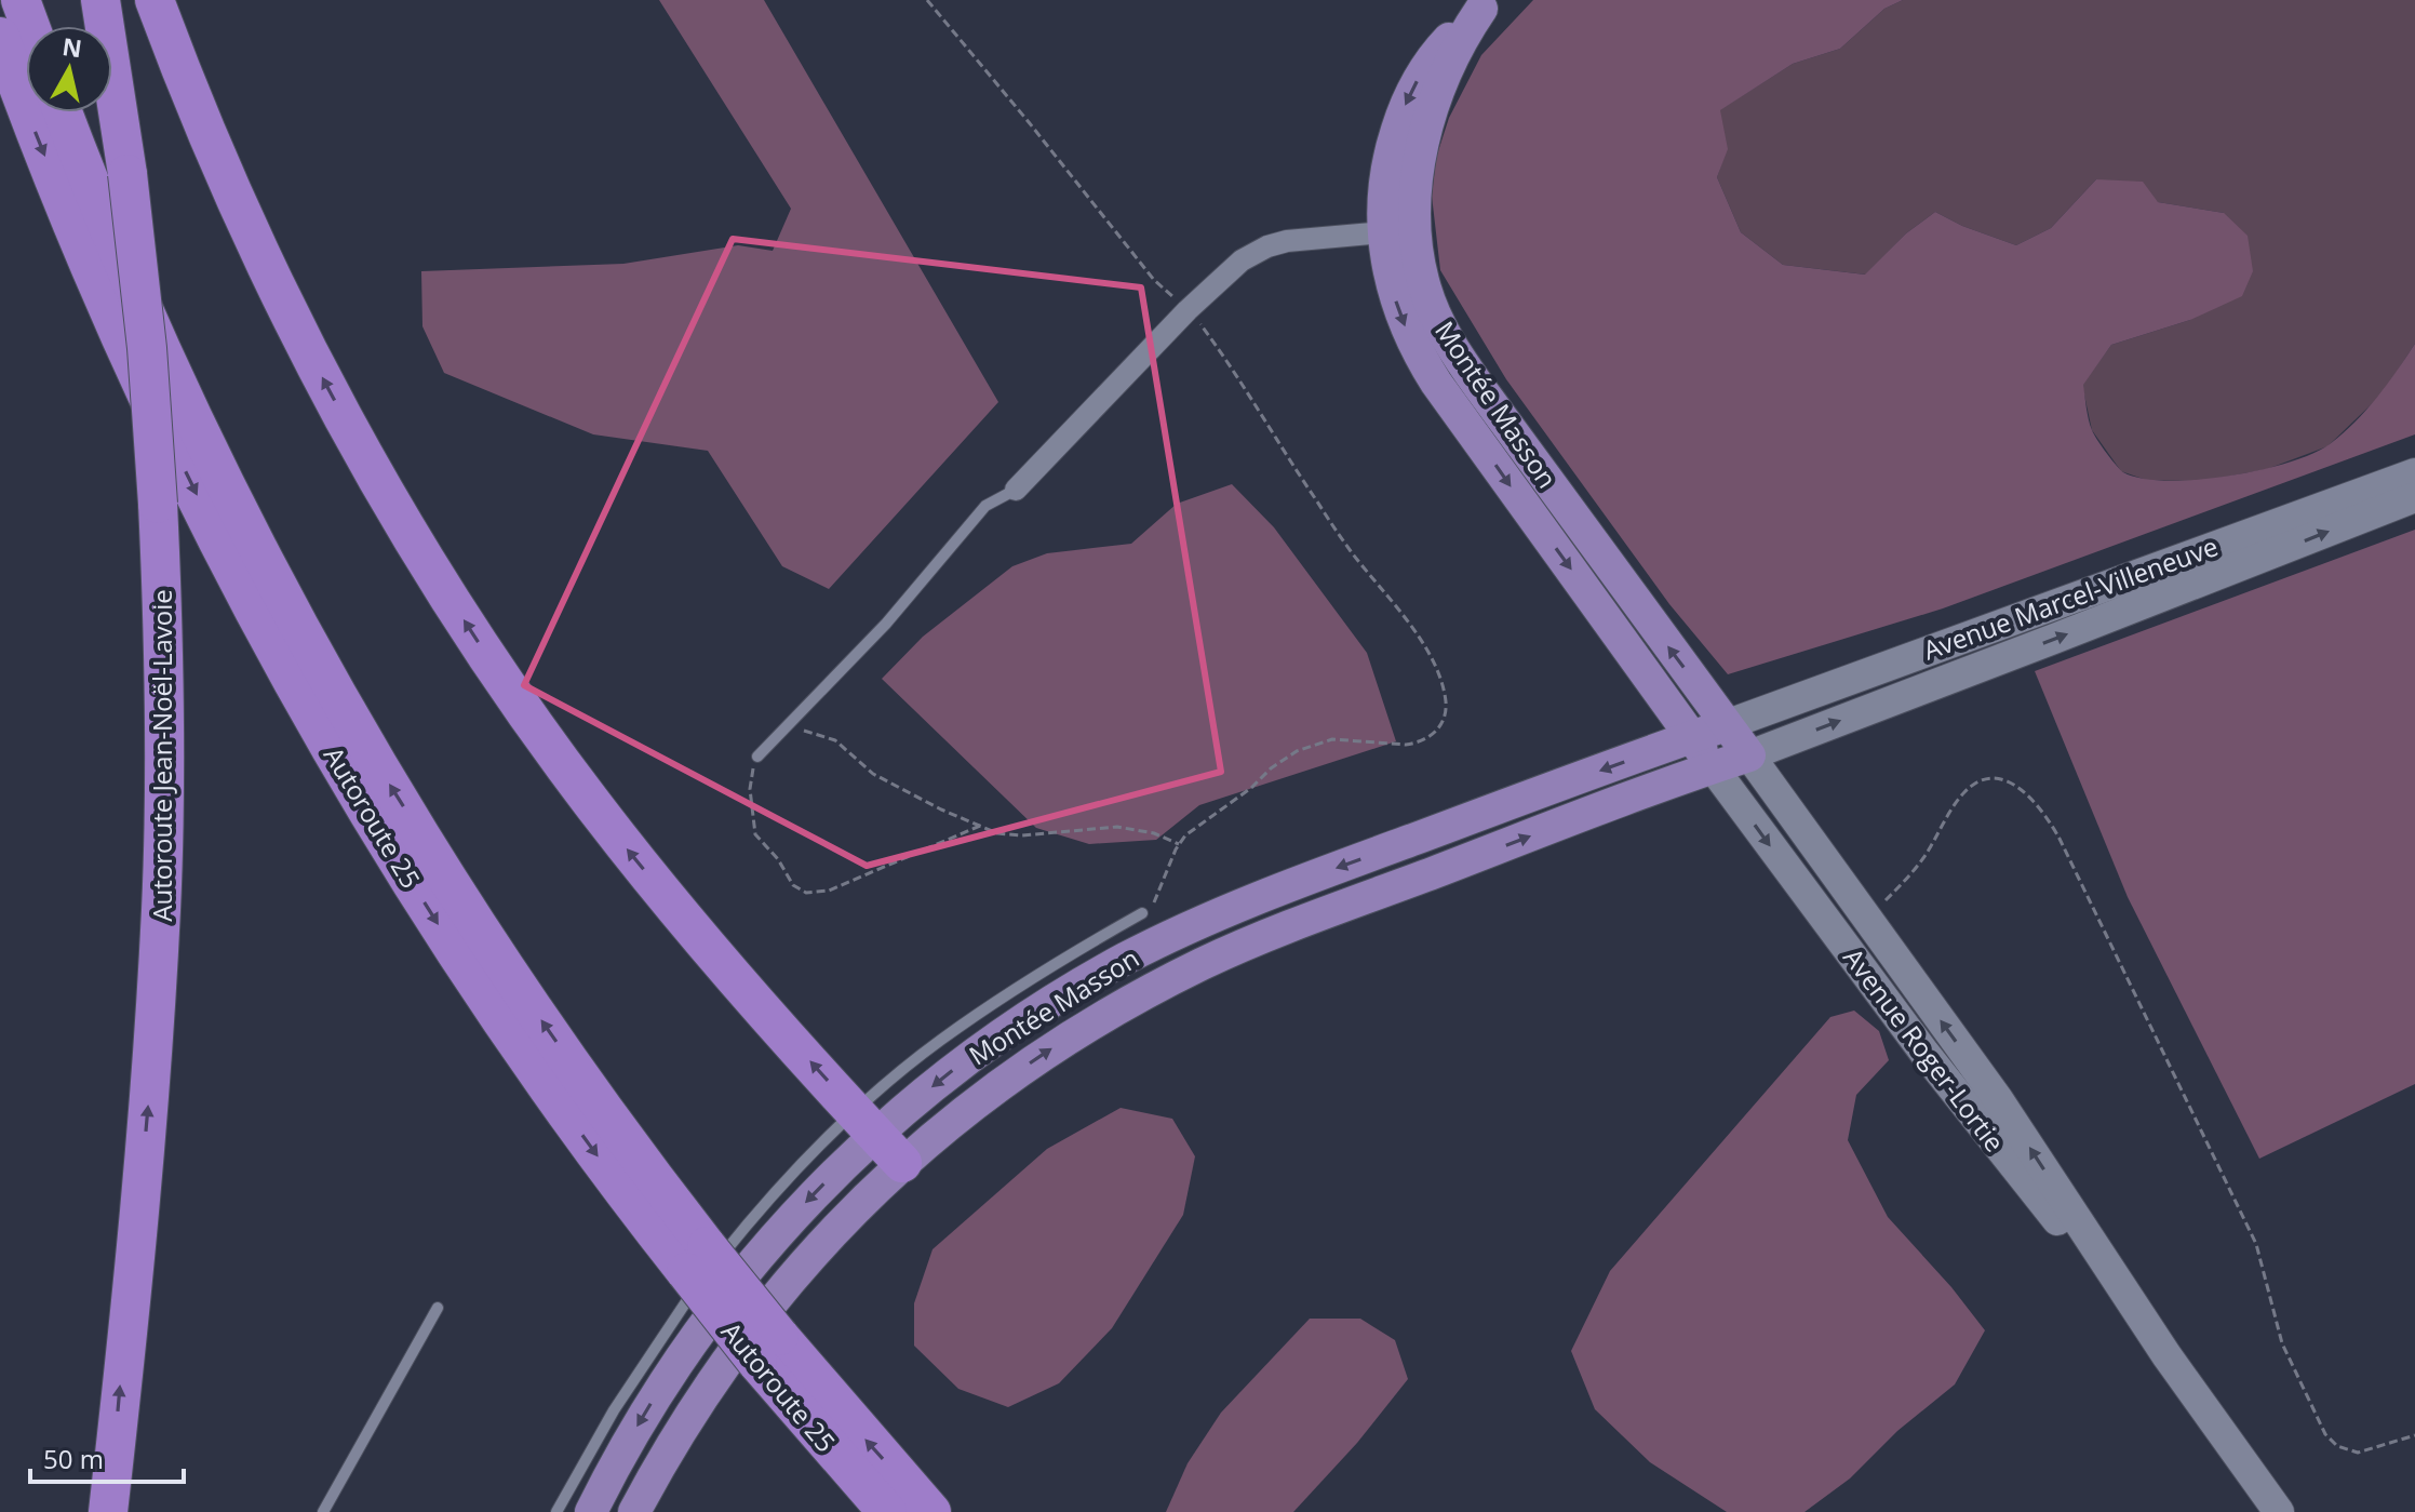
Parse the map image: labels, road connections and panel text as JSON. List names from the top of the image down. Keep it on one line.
{"streets":{"highway":["Autoroute Jean-Noël-Lavoie","Autoroute 25"],"main road":["Montée Masson","Avenue Roger-Lortie"],"street":["Avenue Marcel-Villeneuve"]},"crossings":[["Montée Masson","Avenue Marcel-Villeneuve"],["Montée Masson","Avenue Roger-Lortie"],["Avenue Marcel-Villeneuve","Avenue Roger-Lortie"]],"one_way":["Autoroute Jean-Noël-Lavoie"],"scale_bar":"50 m","north":"top"}
